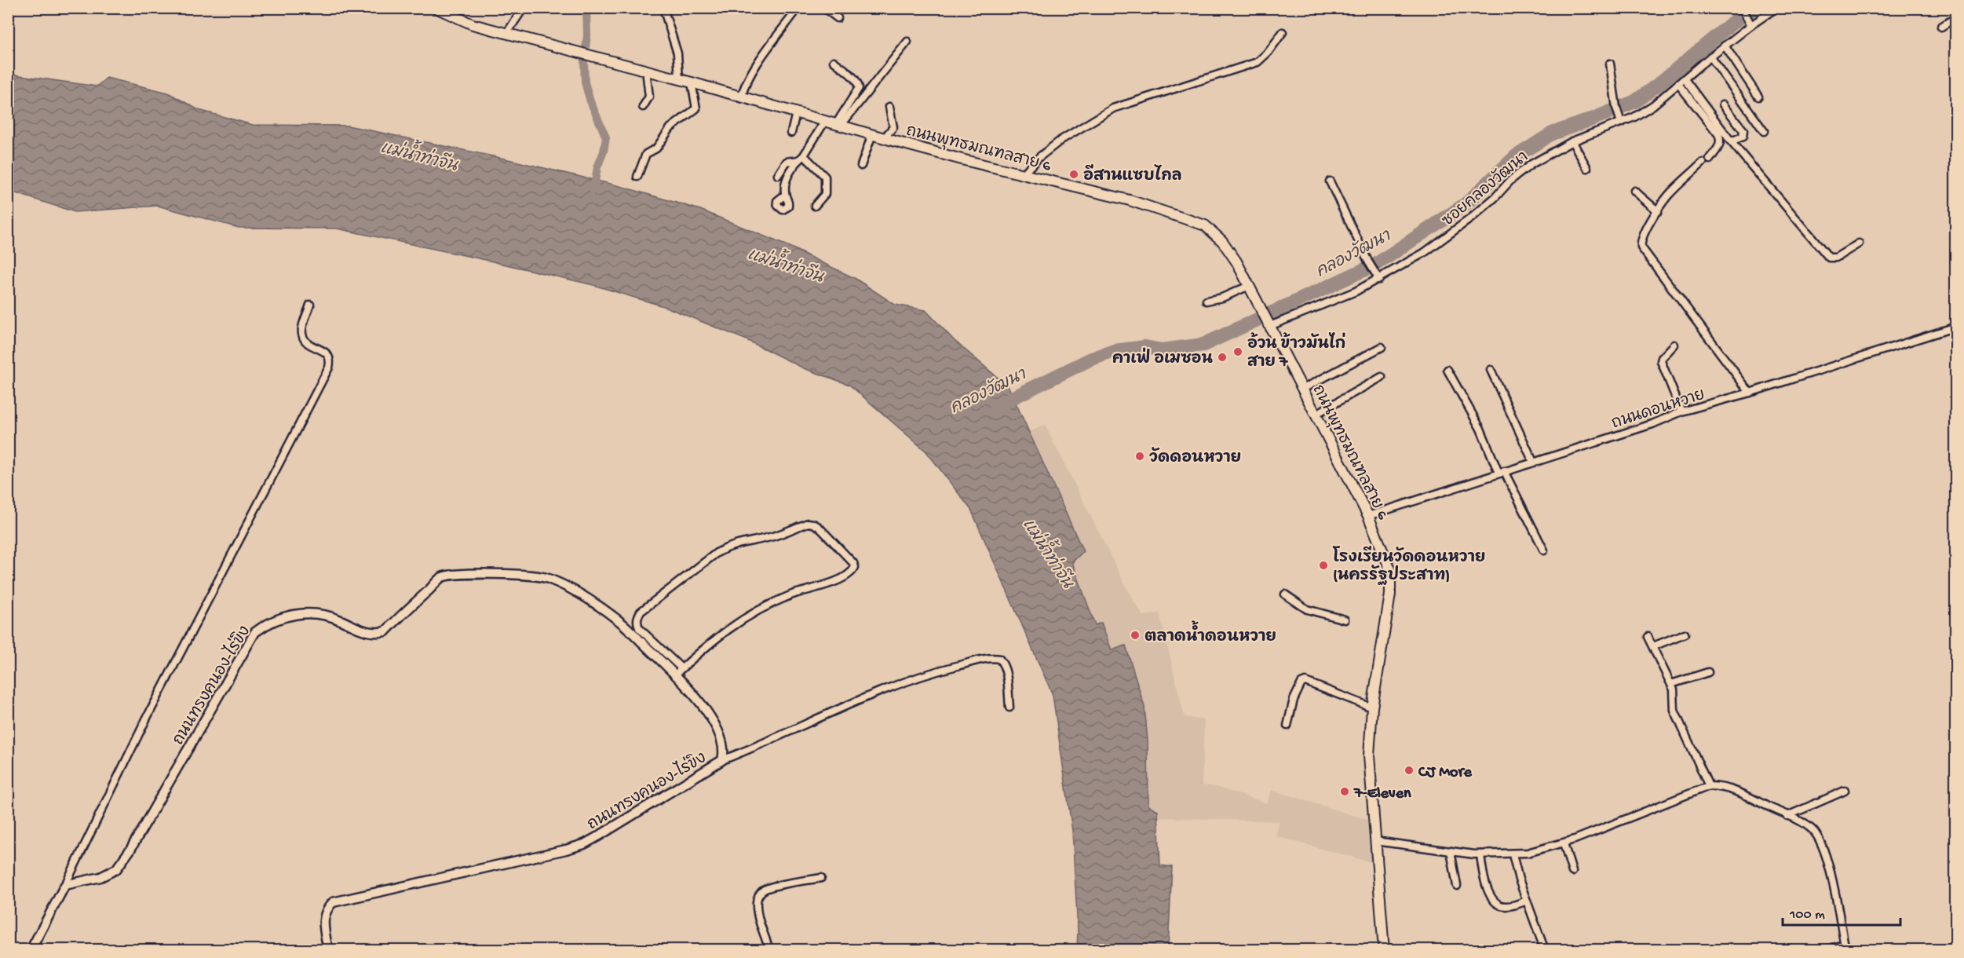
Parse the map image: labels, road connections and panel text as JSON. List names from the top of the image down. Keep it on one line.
{"streets":{"main road":["ถนนพุทธมณฑลสาย 6"],"street":["ซอยคลองวัฒนา","ถนนดอนหวาย","ถนนทรงคนอง-ไร่ขิง"]},"crossings":[["ถนนพุทธมณฑลสาย 6","ซอยคลองวัฒนา"],["ถนนพุทธมณฑลสาย 6","ถนนดอนหวาย"]],"water":["แม่น้ำท่าจีน","คลองวัฒนา"],"places":["อีสานแซบไกล","อ้วน ข้าวมันไก่ สาย 7","คาเฟ่ อเมซอน","วัดดอนหวาย","โรงเรียนวัดดอนหวาย (นครรัฐประสาท)","ตลาดน้ำดอนหวาย","CJ More","7-Eleven"],"scale_bar":"100 m"}
